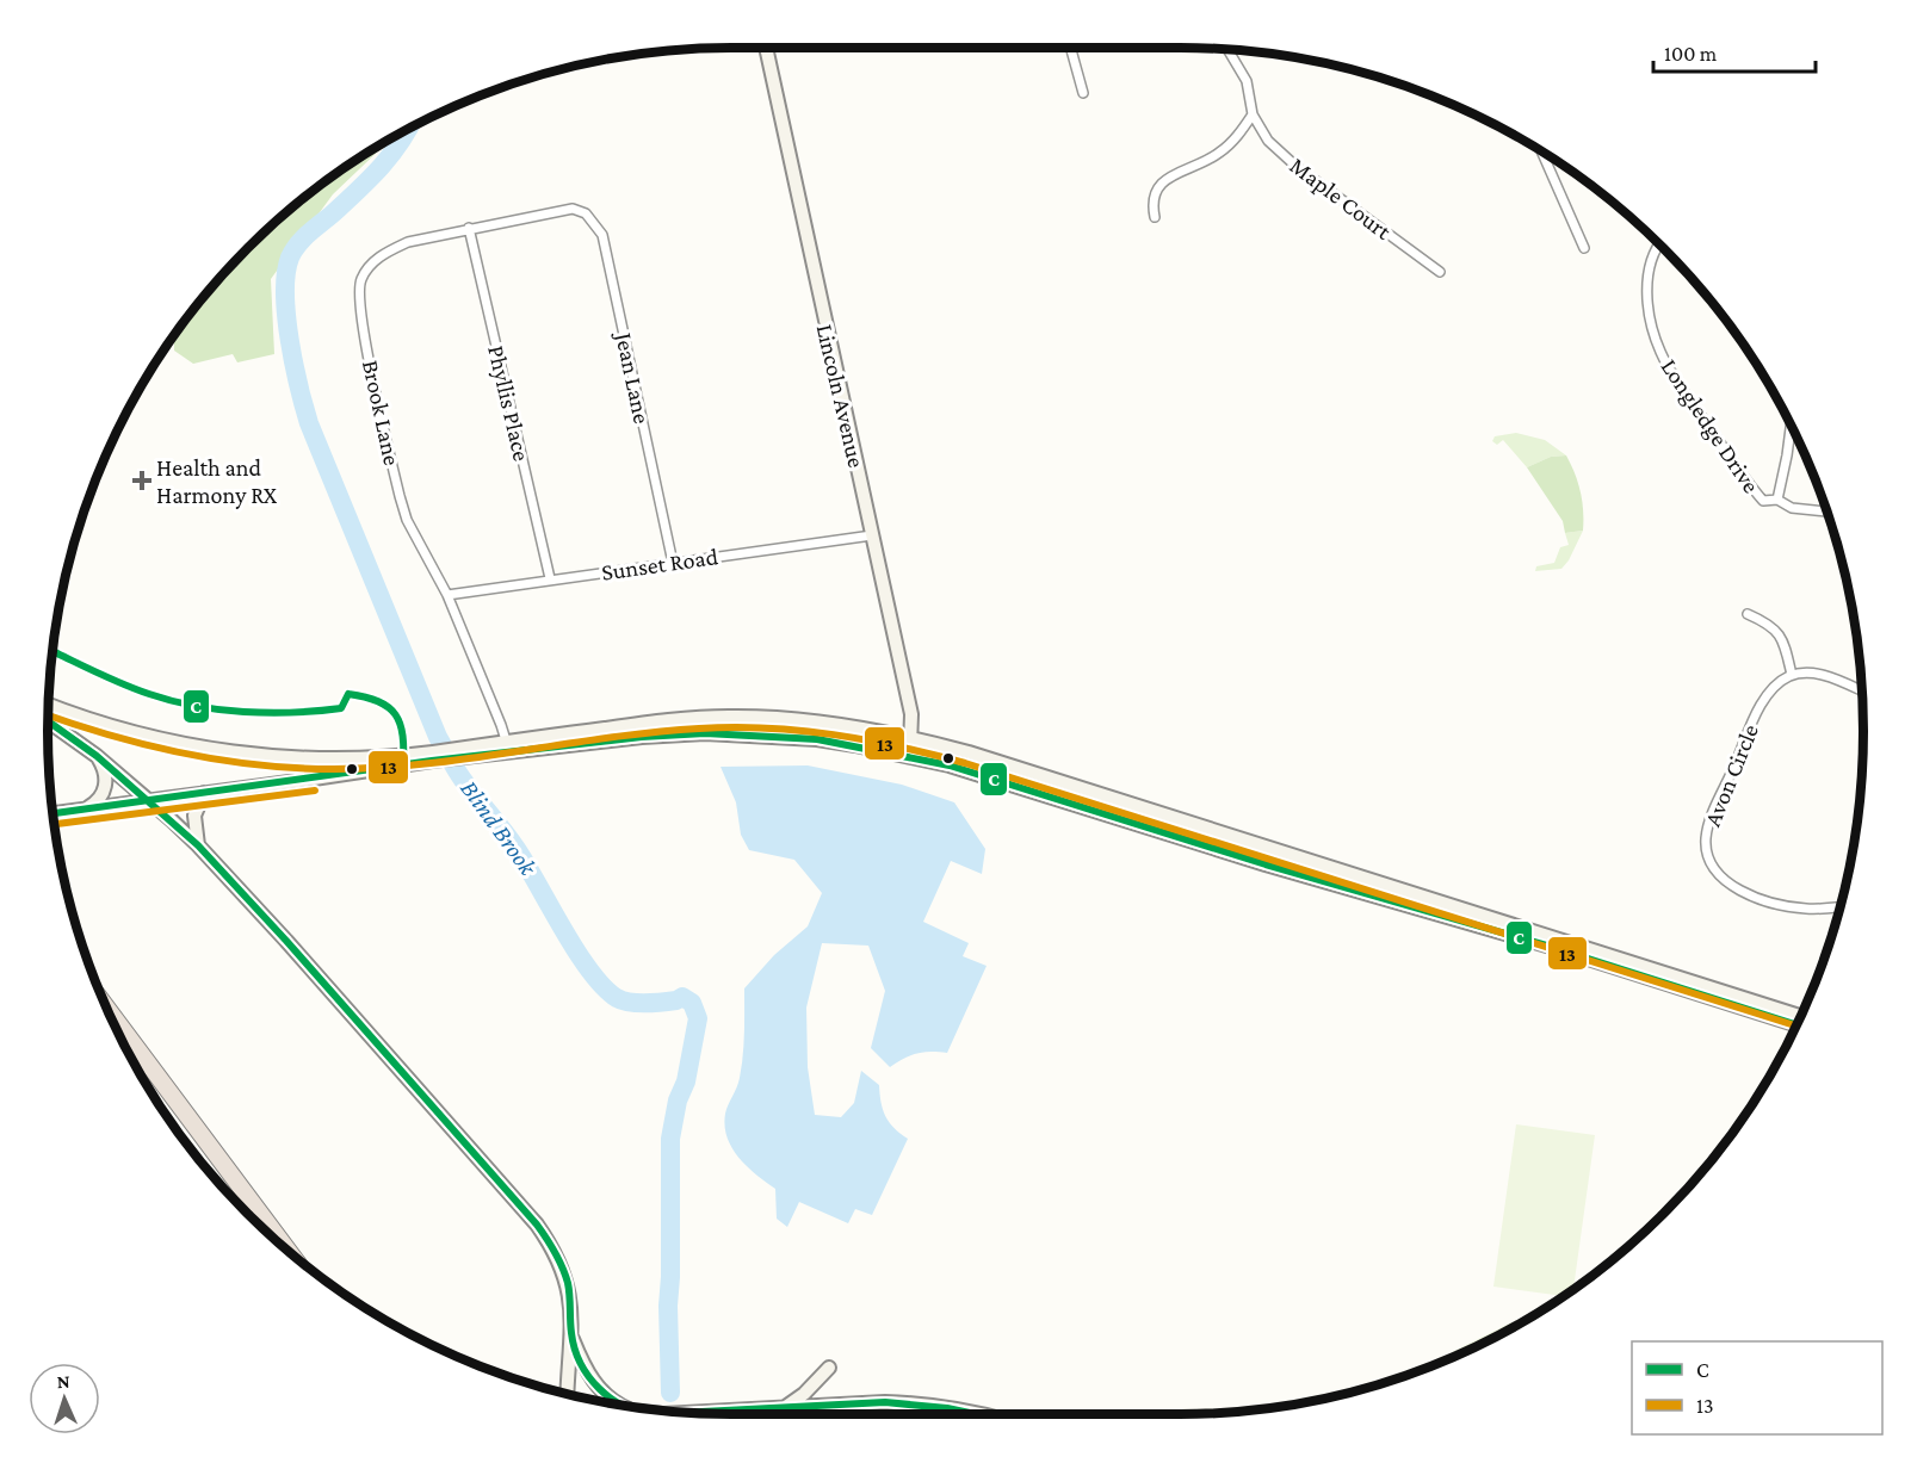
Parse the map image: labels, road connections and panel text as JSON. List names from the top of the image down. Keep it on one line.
{"streets":{"main road":["Lincoln Avenue"],"street":["Maple Court","Jean Lane","Phyllis Place","Brook Lane","Longledge Drive","Sunset Road","Avon Circle"]},"crossings":[["Jean Lane","Brook Lane"],["Jean Lane","Sunset Road"],["Lincoln Avenue","Sunset Road"],["Phyllis Place","Brook Lane"],["Phyllis Place","Sunset Road"],["Brook Lane","Sunset Road"]],"water":["Blind Brook"],"places":{"health":["Health and Harmony RX"]},"lines":["transit line C","transit line 13"],"legend":["C","13"],"scale_bar":"100 m","north":"top"}
